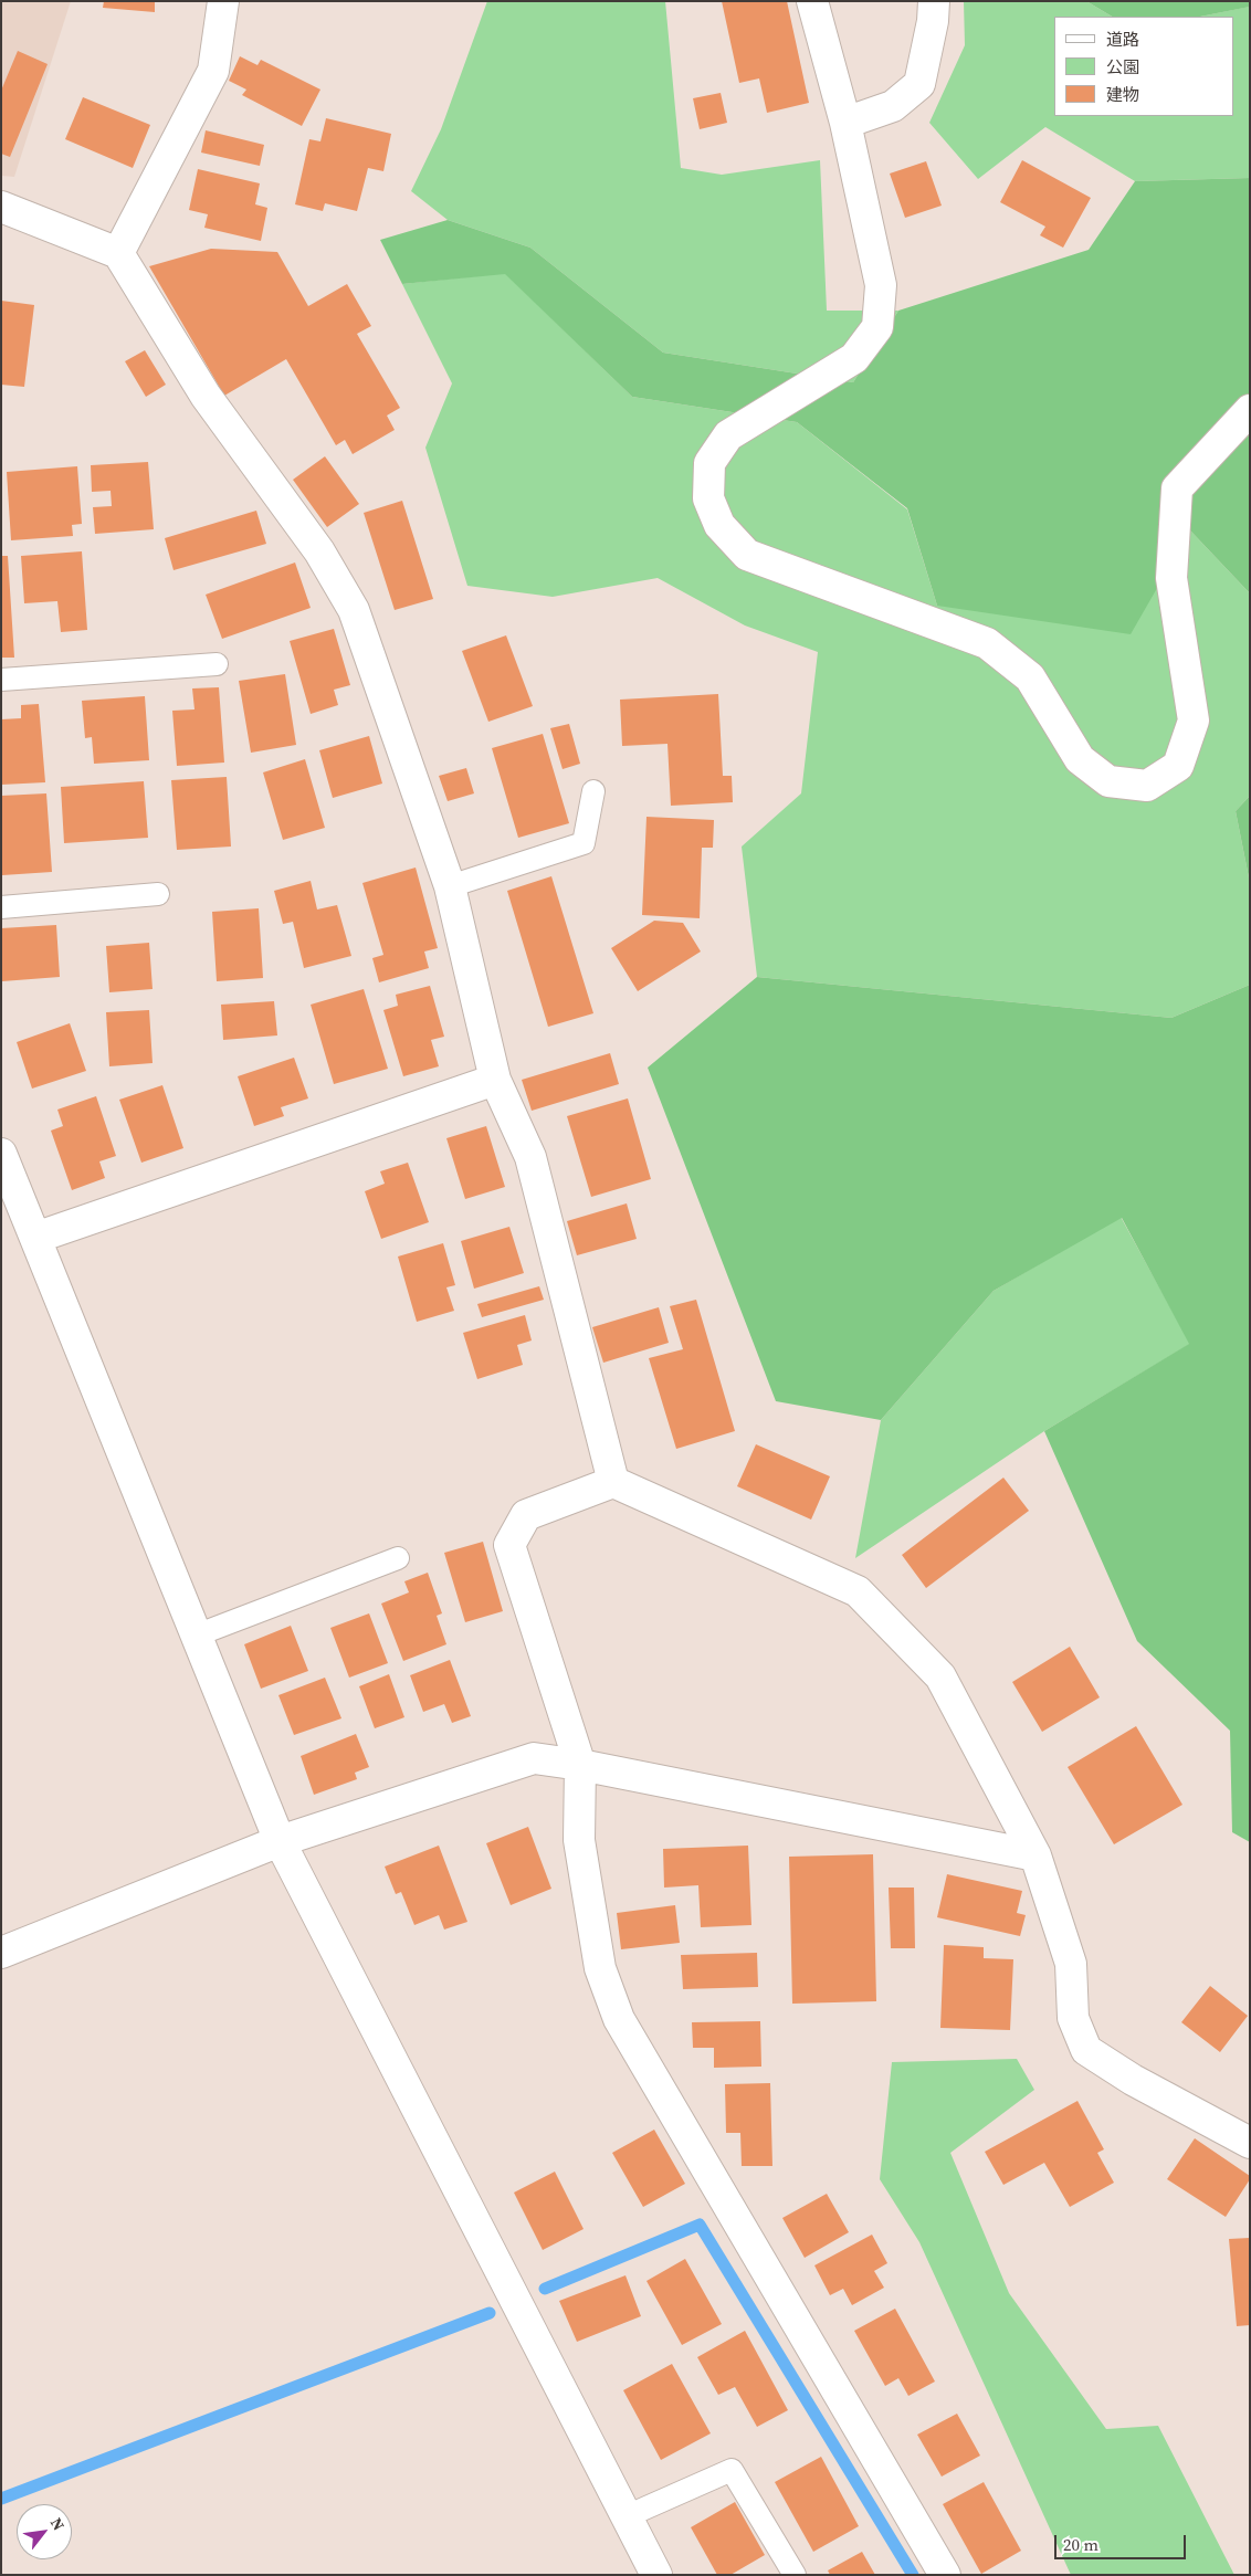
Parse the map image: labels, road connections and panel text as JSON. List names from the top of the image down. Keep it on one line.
{"legend":["道路","公園","建物"],"scale_bar":"20 m","north":"top right"}
